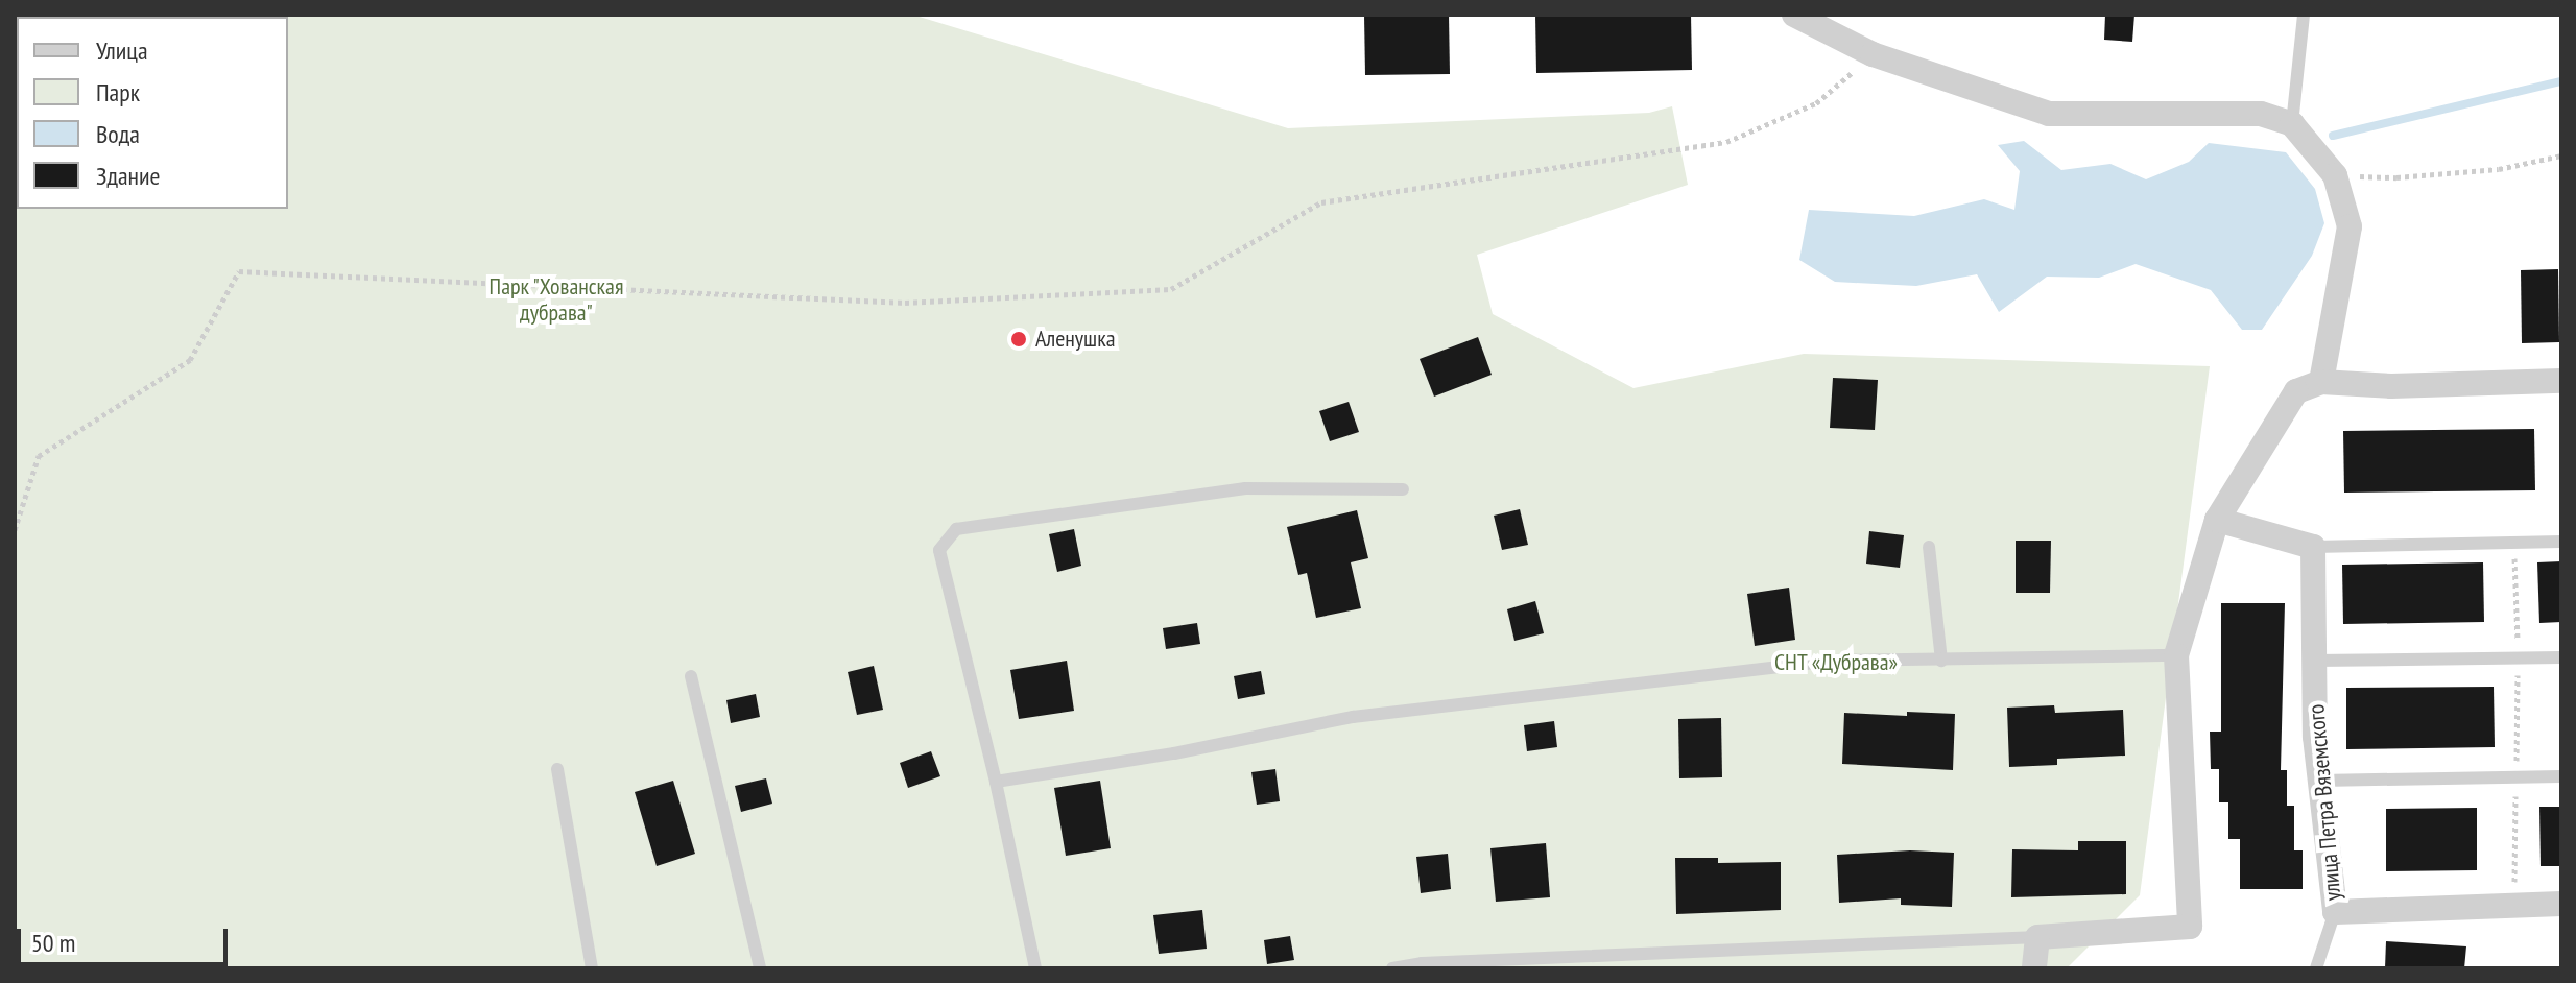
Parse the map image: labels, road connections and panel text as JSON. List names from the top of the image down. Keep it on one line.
{"streets":{"street":["улица Петра Вяземского"]},"parks":["Парк \"Хованская дубрава\"","СНТ «Дубрава»"],"places":["Аленушка"],"legend":["Улица","Парк","Вода","Здание"],"scale_bar":"50 m"}
